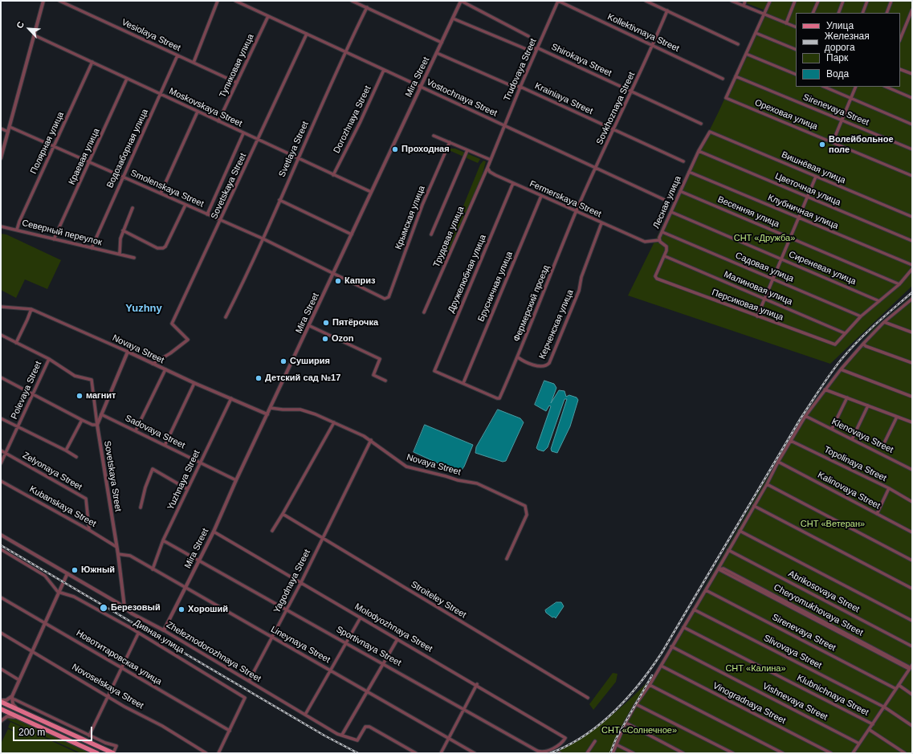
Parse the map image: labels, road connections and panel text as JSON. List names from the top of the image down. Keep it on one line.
{"streets":{"street":["Kollektivnaya Street","Vesiolaya Street","Shirokaya Street","Тупиковая улица","Trudovaya Street","Mira Street","Vostochnaya Street","Krainiaya Street","Moskovskaya Street","Sovkhoznaya Street","Sirenevaya Street","Ореховая улица","Dorozhnaya Street","Полярная улица","Водозаборная улица","Svetlaya Street","Краевая улица","Вишнёвая улица","Sovetskaya Street","Smolenskaya Street","Цветочная улица","Fermerskaya Street","Лесная улица","Весенняя улица","Клубничная улица","Крымская улица","Северный переулок","Трудовая улица","Садовая улица","Сиреневая улица","Дружелюбная улица","Брусничная улица","Малиновая улица","Фермерский проезд","Персиковая улица","Керченская улица","Novaya Street","Polevaya Street","Sadovaya Street","Klenovaya Street","Topolinaya Street","Zelyonaya Street","Yuzhnaya Street","Kalinovaya Street","Kubanskaya Street","Yagodnaya Street","Abrikosovaya Street","Stroiteley Street","Molodyozhnaya Street","Дивная улица","Lineynaya Street","Sportivnaya Street","Zheleznodorozhnaya Street","Slivovaya Street","Новотитаровская улица","Novoselskaya Street","Klubnichnaya Street","Vishnevaya Street","Vinogradnaya Street"]},"crossings":[["Kollektivnaya Street","Trudovaya Street"],["Kollektivnaya Street","Sovkhoznaya Street"],["Vesiolaya Street","Тупиковая улица"],["Vesiolaya Street","Водозаборная улица"],["Shirokaya Street","Trudovaya Street"],["Shirokaya Street","Mira Street"],["Shirokaya Street","Sovkhoznaya Street"],["Тупиковая улица","Vostochnaya Street"],["Тупиковая улица","Moskovskaya Street"],["Trudovaya Street","Vostochnaya Street"],["Trudovaya Street","Krainiaya Street"],["Mira Street","Vostochnaya Street"],["Mira Street","Krainiaya Street"],["Mira Street","Moskovskaya Street"],["Mira Street","Smolenskaya Street"],["Mira Street","Novaya Street"],["Mira Street","Sadovaya Street"],["Mira Street","Molodyozhnaya Street"],["Mira Street","Lineynaya Street"],["Mira Street","Sportivnaya Street"],["Mira Street","Zheleznodorozhnaya Street"],["Vostochnaya Street","Sovkhoznaya Street"],["Vostochnaya Street","Dorozhnaya Street"],["Vostochnaya Street","Svetlaya Street"],["Vostochnaya Street","Sovetskaya Street"],["Krainiaya Street","Sovkhoznaya Street"],["Moskovskaya Street","Dorozhnaya Street"],["Moskovskaya Street","Полярная улица"],["Moskovskaya Street","Водозаборная улица"],["Moskovskaya Street","Svetlaya Street"],["Moskovskaya Street","Краевая улица"],["Moskovskaya Street","Sovetskaya Street"],["Sovkhoznaya Street","Fermerskaya Street"],["Sovkhoznaya Street","Фермерский проезд"],["Sirenevaya Street","Ореховая улица"],["Полярная улица","Smolenskaya Street"],["Полярная улица","Северный переулок"],["Водозаборная улица","Smolenskaya Street"],["Водозаборная улица","Северный переулок"],["Svetlaya Street","Smolenskaya Street"],["Краевая улица","Smolenskaya Street"],["Краевая улица","Северный переулок"],["Вишнёвая улица","Лесная улица"],["Sovetskaya Street","Smolenskaya Street"],["Sovetskaya Street","Novaya Street"],["Sovetskaya Street","Kubanskaya Street"],["Sovetskaya Street","Lineynaya Street"],["Sovetskaya Street","Zheleznodorozhnaya Street"],["Smolenskaya Street","Крымская улица"],["Цветочная улица","Лесная улица"],["Fermerskaya Street","Лесная улица"],["Fermerskaya Street","Трудовая улица"],["Fermerskaya Street","Дружелюбная улица"],["Fermerskaya Street","Брусничная улица"],["Fermerskaya Street","Фермерский проезд"],["Fermerskaya Street","Керченская улица"],["Лесная улица","Весенняя улица"],["Лесная улица","Клубничная улица"],["Лесная улица","Садовая улица"],["Лесная улица","Сиреневая улица"],["Лесная улица","Малиновая улица"],["Лесная улица","Персиковая улица"],["Дружелюбная улица","Брусничная улица"],["Дружелюбная улица","Фермерский проезд"],["Брусничная улица","Фермерский проезд"],["Малиновая улица","Персиковая улица"],["Фермерский проезд","Керченская улица"],["Novaya Street","Yuzhnaya Street"],["Novaya Street","Yagodnaya Street"],["Polevaya Street","Zelyonaya Street"],["Sadovaya Street","Yuzhnaya Street"],["Zelyonaya Street","Kubanskaya Street"],["Yuzhnaya Street","Lineynaya Street"],["Yuzhnaya Street","Sportivnaya Street"],["Yagodnaya Street","Stroiteley Street"],["Yagodnaya Street","Molodyozhnaya Street"],["Yagodnaya Street","Lineynaya Street"],["Yagodnaya Street","Sportivnaya Street"],["Yagodnaya Street","Zheleznodorozhnaya Street"],["Molodyozhnaya Street","Sportivnaya Street"],["Дивная улица","Новотитаровская улица"]],"districts":["Yuzhny"],"parks":["СНТ «Дружба»","СНТ «Ветеран»","СНТ «Калина»","СНТ «Солнечное»"],"places":["Волейбольное поле","Проходная","Каприз","Пятёрочка","Ozon","Суширия","Детский сад №17","магнит","Южный","Березовый","Хороший"],"legend":["Улица","Железная дорога","Парк","Вода"],"scale_bar":"200 m","north":"top left"}
